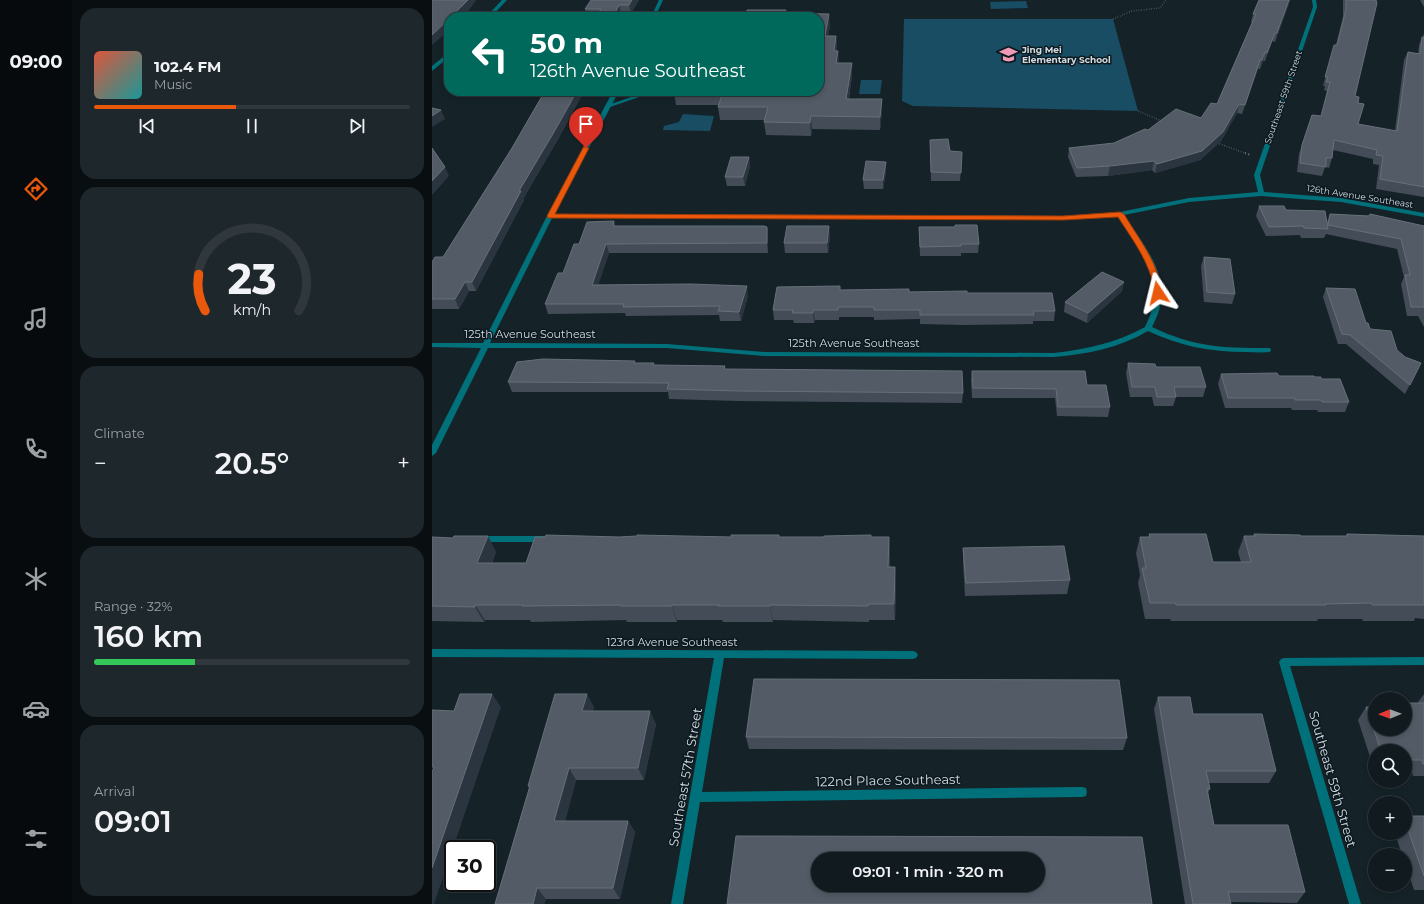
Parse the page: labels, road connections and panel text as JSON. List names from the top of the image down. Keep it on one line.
{"streets":{"street":["Southeast 59th Street","126th Avenue Southeast","125th Avenue Southeast","123rd Avenue Southeast","Southeast 57th Street","122nd Place Southeast"]},"crossings":[["Southeast 59th Street","126th Avenue Southeast"],["123rd Avenue Southeast","Southeast 57th Street"],["Southeast 57th Street","122nd Place Southeast"]],"places":{"school or university":["Jing Mei Elementary School"]},"north":"left","page":{"tabs":"09:00","turn":["50 m","126th Avenue Southeast"],"song":["102.4 FM","Music"],"tile":["Climate",["Range · 32%","160 km"],["Arrival","09:01"]],"heat":["−","20.5°","+"],"map_buttons":["+","−"],"limit":"30","trip":"09:01 · 1 min · 320 m","gauge":["23","km/h"]}}
